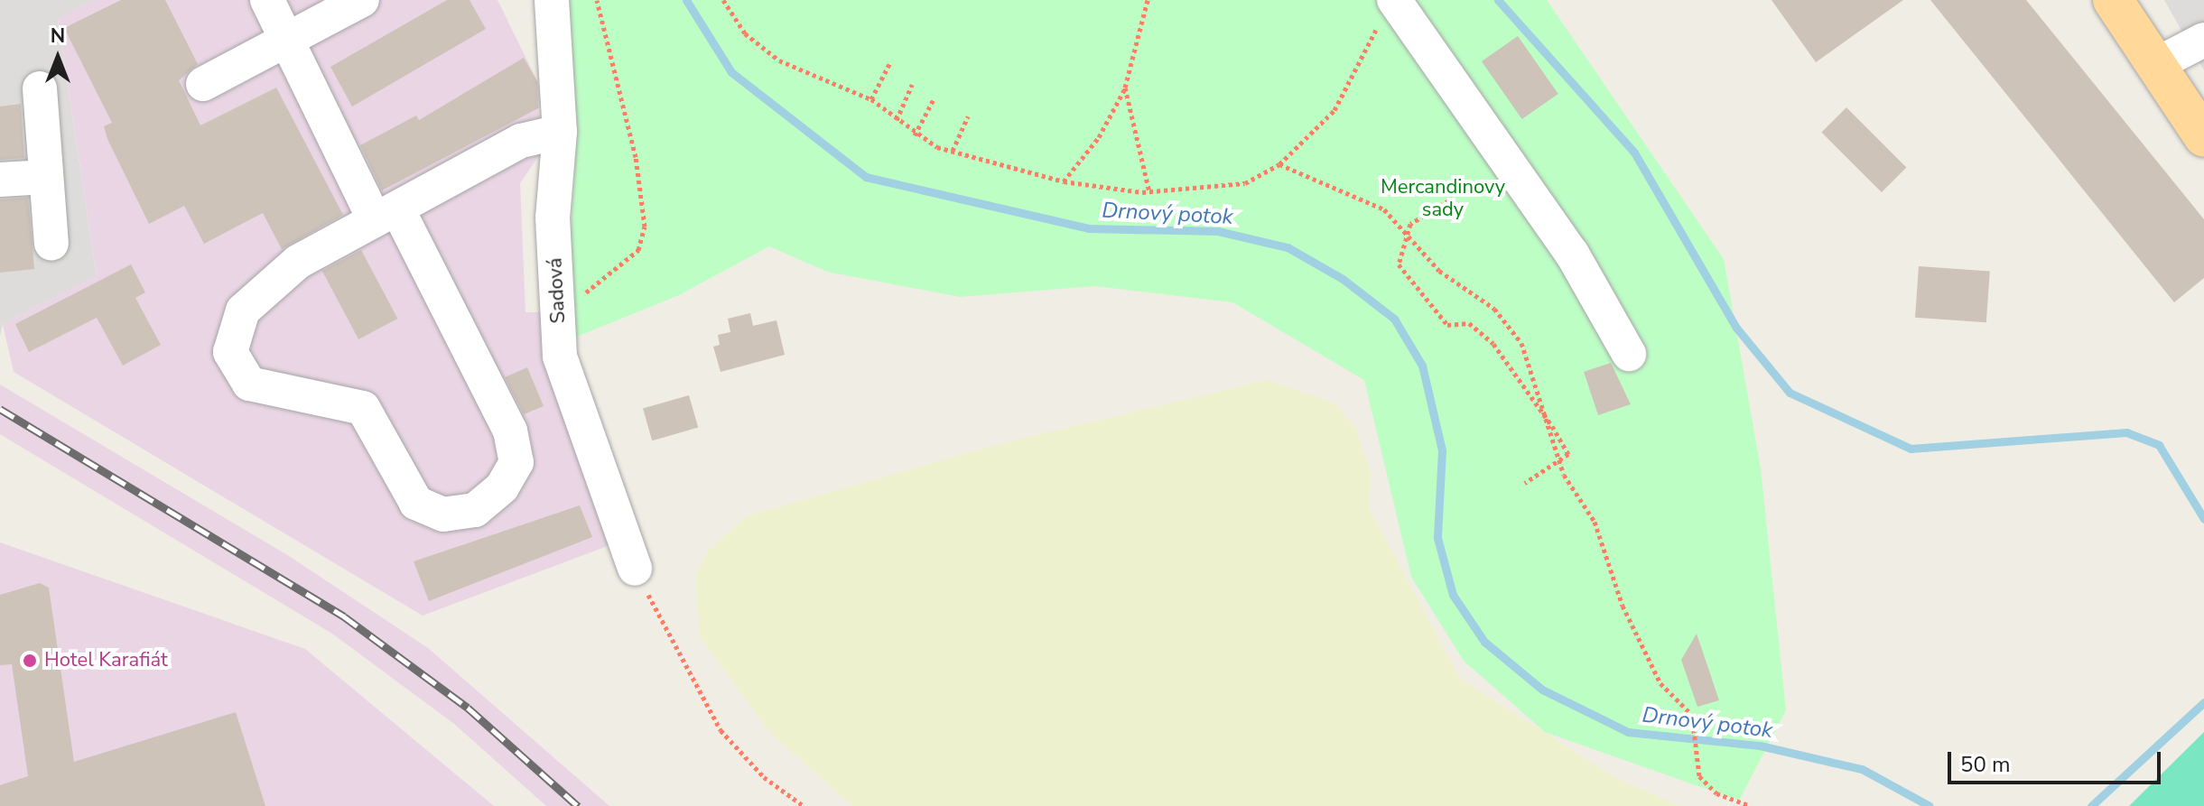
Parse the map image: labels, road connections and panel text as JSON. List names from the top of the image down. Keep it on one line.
{"streets":{"street":["Sadová"]},"water":["Drnový potok"],"parks":["Mercandinovy sady"],"places":["Hotel Karafiát"],"scale_bar":"50 m","north":"top"}
